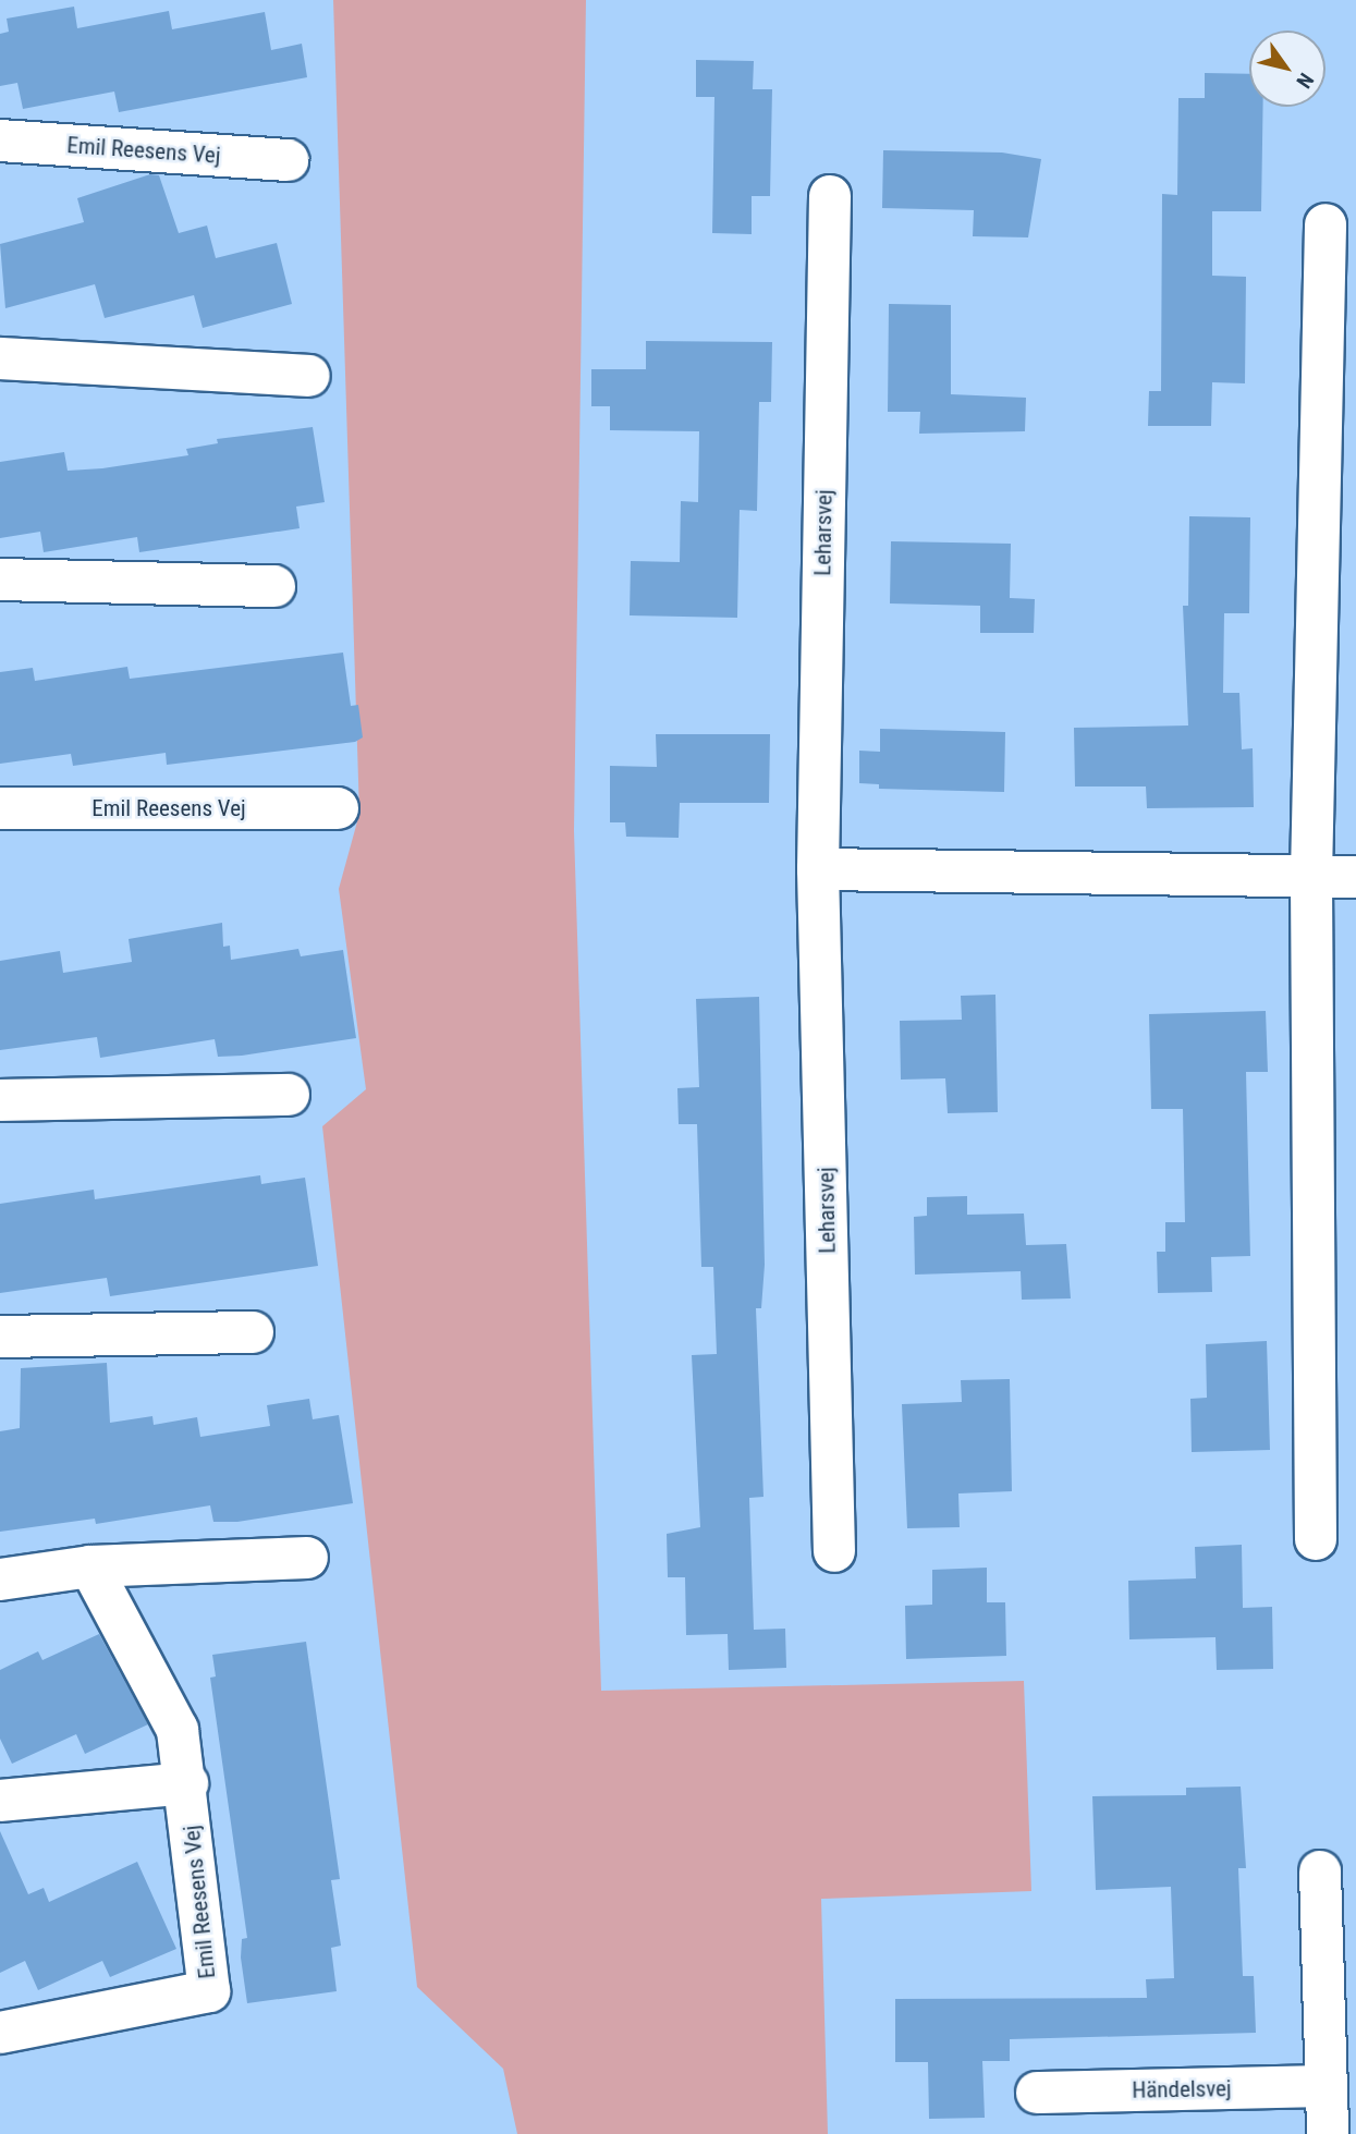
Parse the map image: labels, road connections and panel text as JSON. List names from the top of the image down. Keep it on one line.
{"streets":{"street":["Emil Reesens Vej","Leharsvej","Händelsvej"]},"north":"bottom right"}
